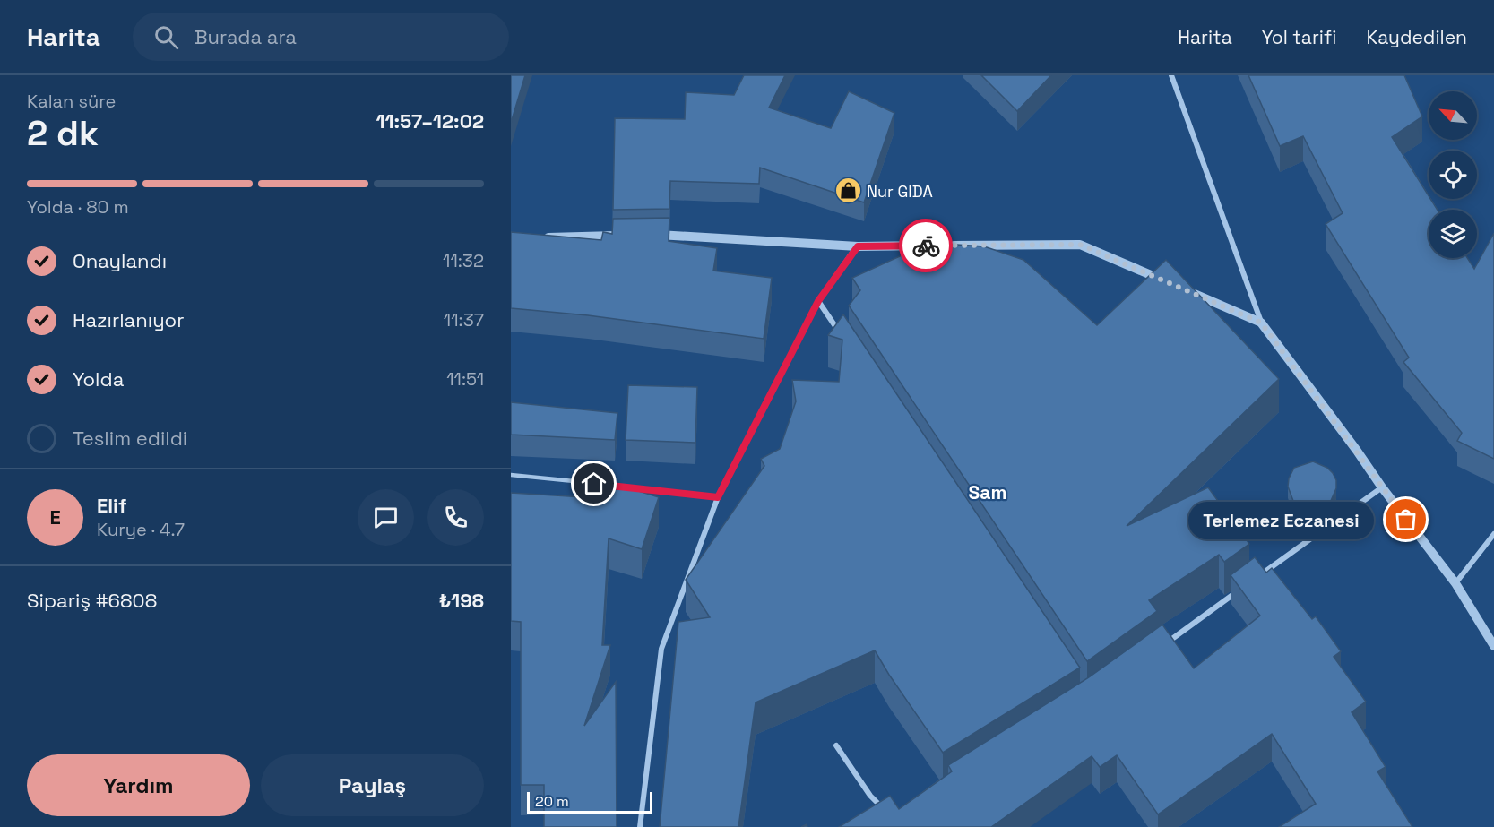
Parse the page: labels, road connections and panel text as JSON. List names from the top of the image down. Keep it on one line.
{"districts":["Sam"],"places":{"shop":["Nur GIDA"],"other":["Terlemez Eczanesi"]},"scale_bar":"20 m","north":"top left","page":{"header":"Harita","search":"Burada ara","nav":["Harita","Yol tarifi","Kaydedilen"],"heading":["2 dk","Kalan süre","11:57–12:02"],"panel":["Elif","Kurye · 4.7","Sipariş #6808","₺198"],"bar":"Yolda · 80 m","list":[["Onaylandı","11:32"],["Hazırlanıyor","11:37"],["Yolda","11:51"],"Teslim edildi"],"round":"E","bubble":"Terlemez Eczanesi","buttons":["Yardım","Paylaş"],"scale":"20 m"}}
